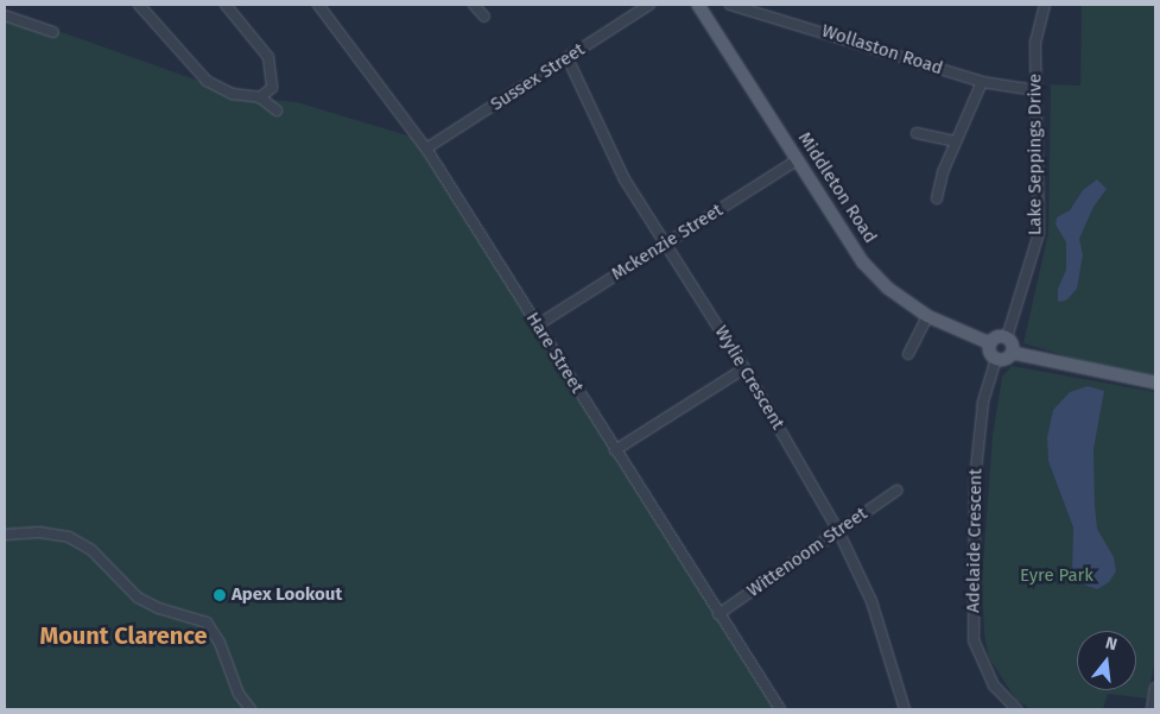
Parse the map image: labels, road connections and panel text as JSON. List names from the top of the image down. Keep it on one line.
{"streets":{"main road":["Middleton Road"],"street":["Wollaston Road","Sussex Street","Lake Seppings Drive","Mckenzie Street","Hare Street","Wylie Crescent","Adelaide Crescent","Wittenoom Street"]},"crossings":[["Wollaston Road","Lake Seppings Drive"],["Sussex Street","Hare Street"],["Sussex Street","Wylie Crescent"],["Lake Seppings Drive","Middleton Road"],["Lake Seppings Drive","Adelaide Crescent"],["Middleton Road","Mckenzie Street"],["Middleton Road","Adelaide Crescent"],["Mckenzie Street","Hare Street"],["Mckenzie Street","Wylie Crescent"],["Hare Street","Wittenoom Street"],["Wylie Crescent","Wittenoom Street"]],"districts":["Mount Clarence"],"parks":["Eyre Park"],"places":["Apex Lookout"],"north":"top"}
